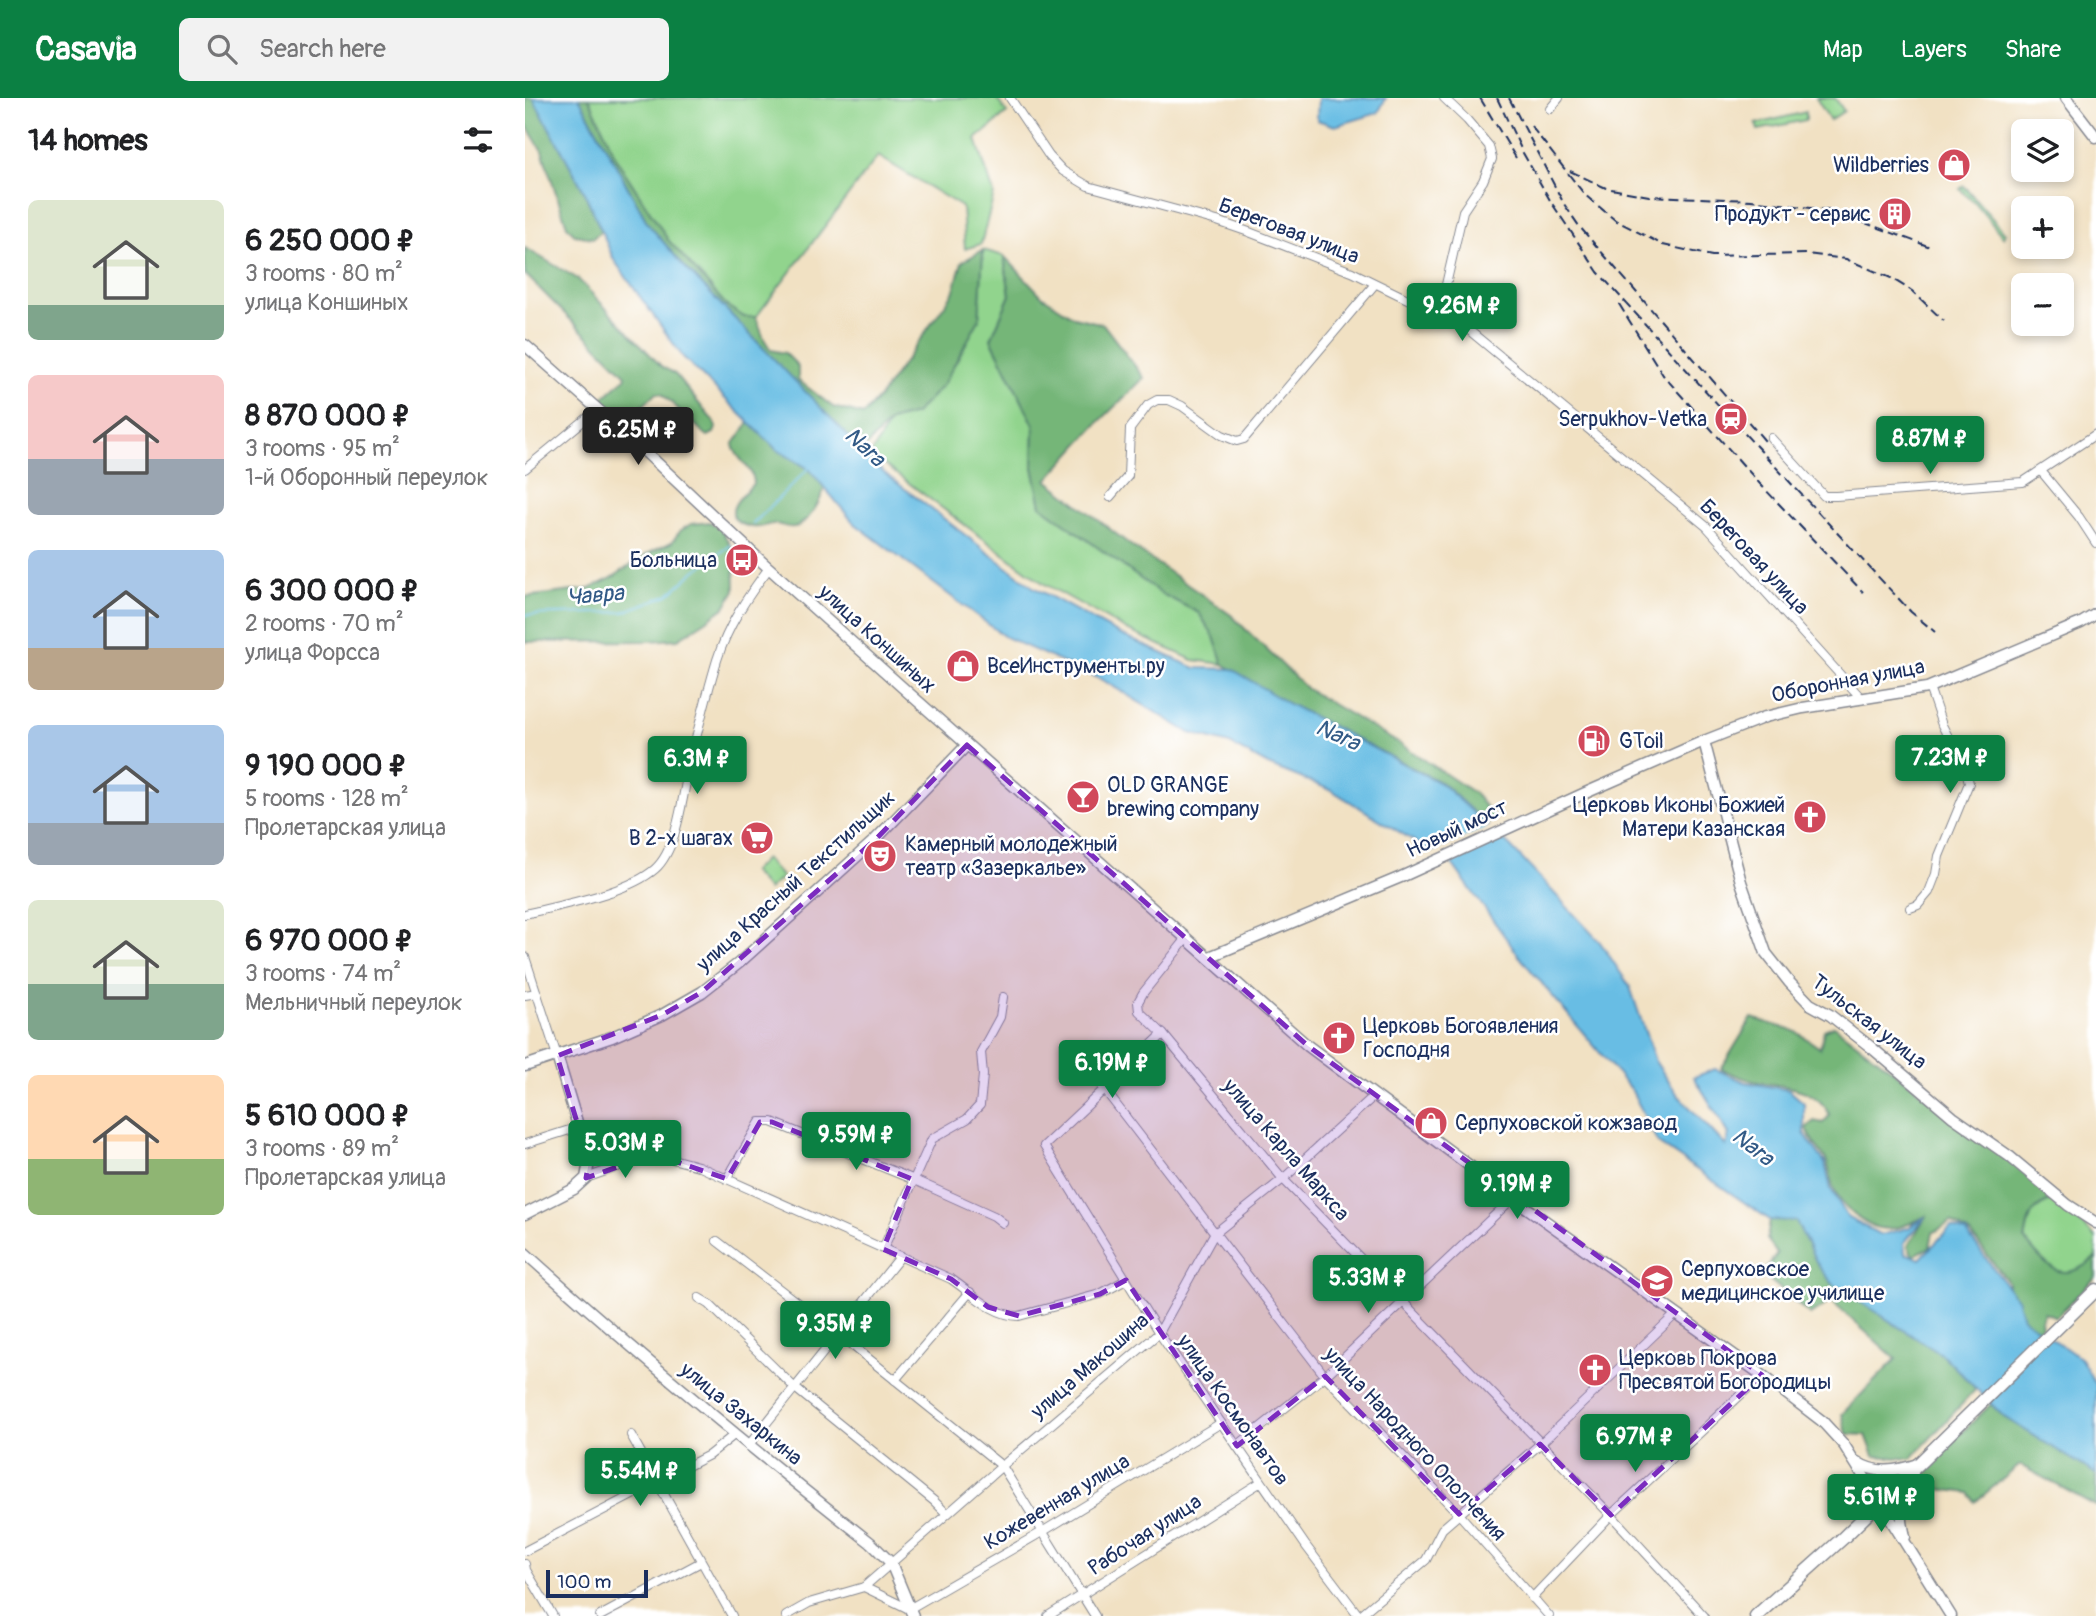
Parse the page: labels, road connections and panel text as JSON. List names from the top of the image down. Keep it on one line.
{"streets":{"street":["Береговая улица","улица Коншиных","Оборонная улица","Новый мост","улица Красный Текстильщик","Тульская улица","улица Карла Маркса","улица Макошина","улица Космонавтов","улица Захаркина","улица Народного Ополчения","Кожевенная улица","Рабочая улица"]},"crossings":[["Береговая улица","Оборонная улица"],["улица Коншиных","Новый мост"],["улица Коншиных","улица Красный Текстильщик"],["улица Коншиных","улица Карла Маркса"],["улица Коншиных","улица Макошина"],["Оборонная улица","Новый мост"],["Оборонная улица","Тульская улица"],["улица Карла Маркса","улица Макошина"],["улица Макошина","улица Космонавтов"],["улица Макошина","улица Захаркина"],["улица Макошина","улица Народного Ополчения"],["улица Космонавтов","улица Народного Ополчения"],["улица Космонавтов","Кожевенная улица"],["улица Космонавтов","Рабочая улица"],["улица Захаркина","Кожевенная улица"]],"water":["Nara","Чавра"],"places":{"shop":["Wildberries","ВсеИнструменты.ру","Серпуховской кожзавод"],"building":["Продукт - сервис"],"station":["Serpukhov-Vetka"],"bus stop":["Больница"],"fuel station":["GToil"],"bar":["OLD GRANGE brewing company"],"church":["Церковь Иконы Божией Матери Казанская","Церковь Богоявления Господня","Церковь Покрова Пресвятой Богородицы"],"supermarket":["В 2-х шагах"],"theatre":["Камерный молодежный театр «Зазеркалье»"],"school or university":["Серпуховское медицинское училище"]},"scale_bar":"100 m","page":{"header":"Casavia","search":"Search here","nav":["Map","Layers","Share"],"heading":"14 homes","map_buttons":["+","−"],"list":[{"name":"6 250 000 ₽","note":"3 rooms · 80 m² · улица Коншиных"},{"name":"8 870 000 ₽","note":"3 rooms · 95 m² · 1-й Оборонный переулок"},{"name":"6 300 000 ₽","note":"2 rooms · 70 m² · улица Форсса"},{"name":"9 190 000 ₽","note":"5 rooms · 128 m² · Пролетарская улица"},{"name":"6 970 000 ₽","note":"3 rooms · 74 m² · Мельничный переулок"},{"name":"5 610 000 ₽","note":"3 rooms · 89 m² · Пролетарская улица"}],"price":["9.26M ₽","6.25M ₽","8.87M ₽","7.23M ₽","6.3M ₽","6.19M ₽","9.59M ₽","5.03M ₽","9.19M ₽","5.33M ₽","9.35M ₽","6.97M ₽","5.54M ₽","5.61M ₽"],"scale":"100 m"}}
